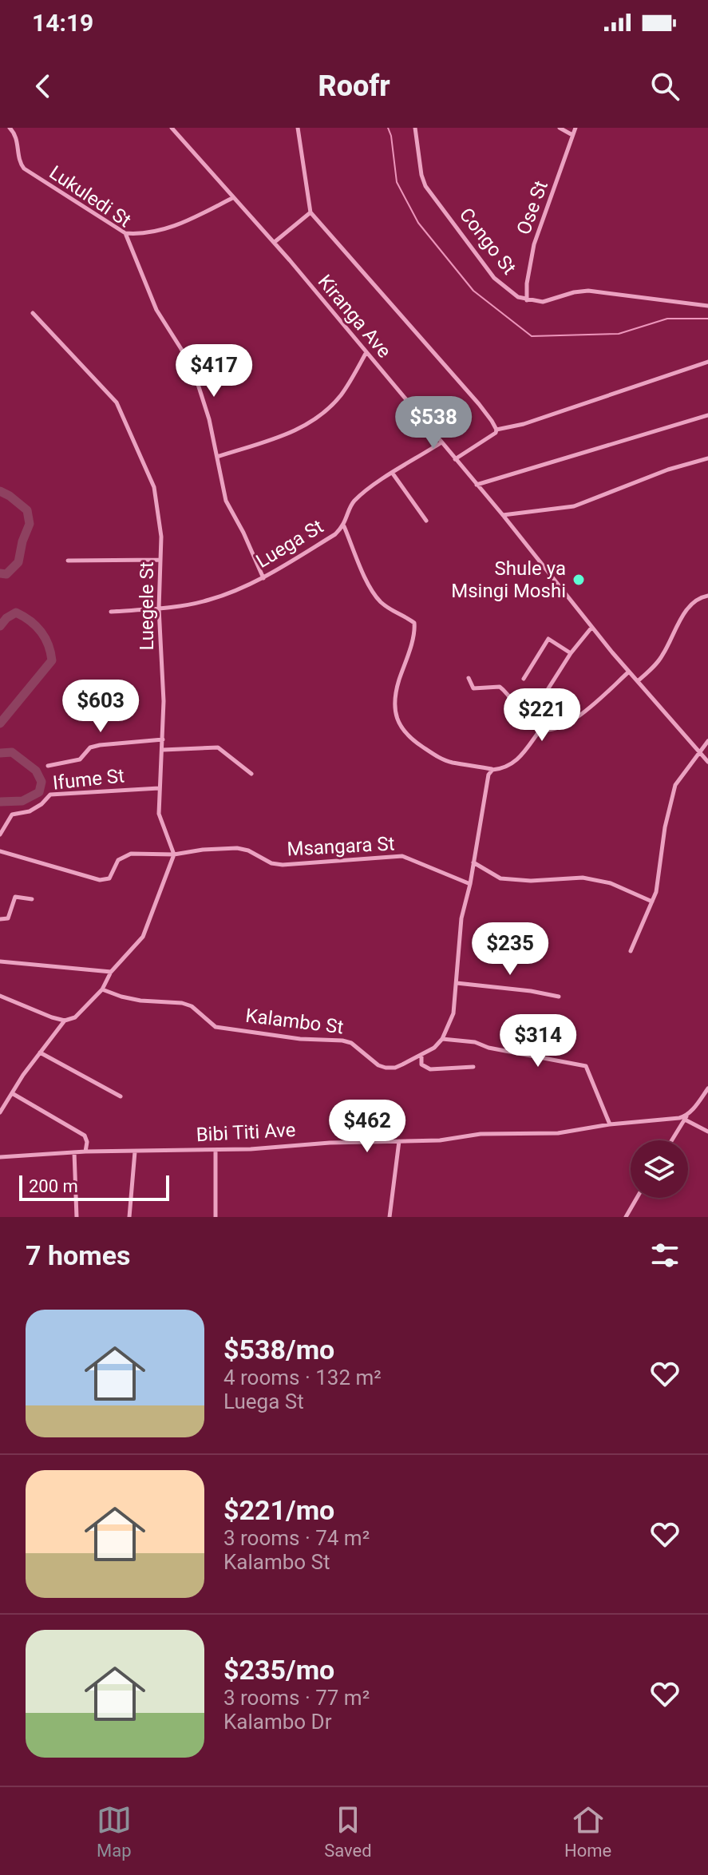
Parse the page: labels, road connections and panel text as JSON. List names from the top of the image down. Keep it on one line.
{"streets":{"street":["Lukuledi St","Ose St","Congo St","Kiranga Ave","Luega St","Luegele St","Ifume St","Msangara St","Kalambo St","Bibi Titi Ave"]},"crossings":[["Lukuledi St","Luega St"],["Ose St","Congo St"],["Kiranga Ave","Luega St"],["Luega St","Luegele St"],["Luegele St","Ifume St"],["Luegele St","Msangara St"],["Msangara St","Kalambo St"]],"places":["Shule ya Msingi Moshi"],"scale_bar":"200 m","page":{"status":"14:19","header":"Roofr","price":["$417","$538","$603","$221","$235","$314","$462"],"scale":"200 m","heading":"7 homes","list":[{"name":"$538/mo","note":"4 rooms · 132 m² · Luega St"},{"name":"$221/mo","note":"3 rooms · 74 m² · Kalambo St"},{"name":"$235/mo","note":"3 rooms · 77 m² · Kalambo Dr"}],"tabs":["Map","Saved","Home"]}}
